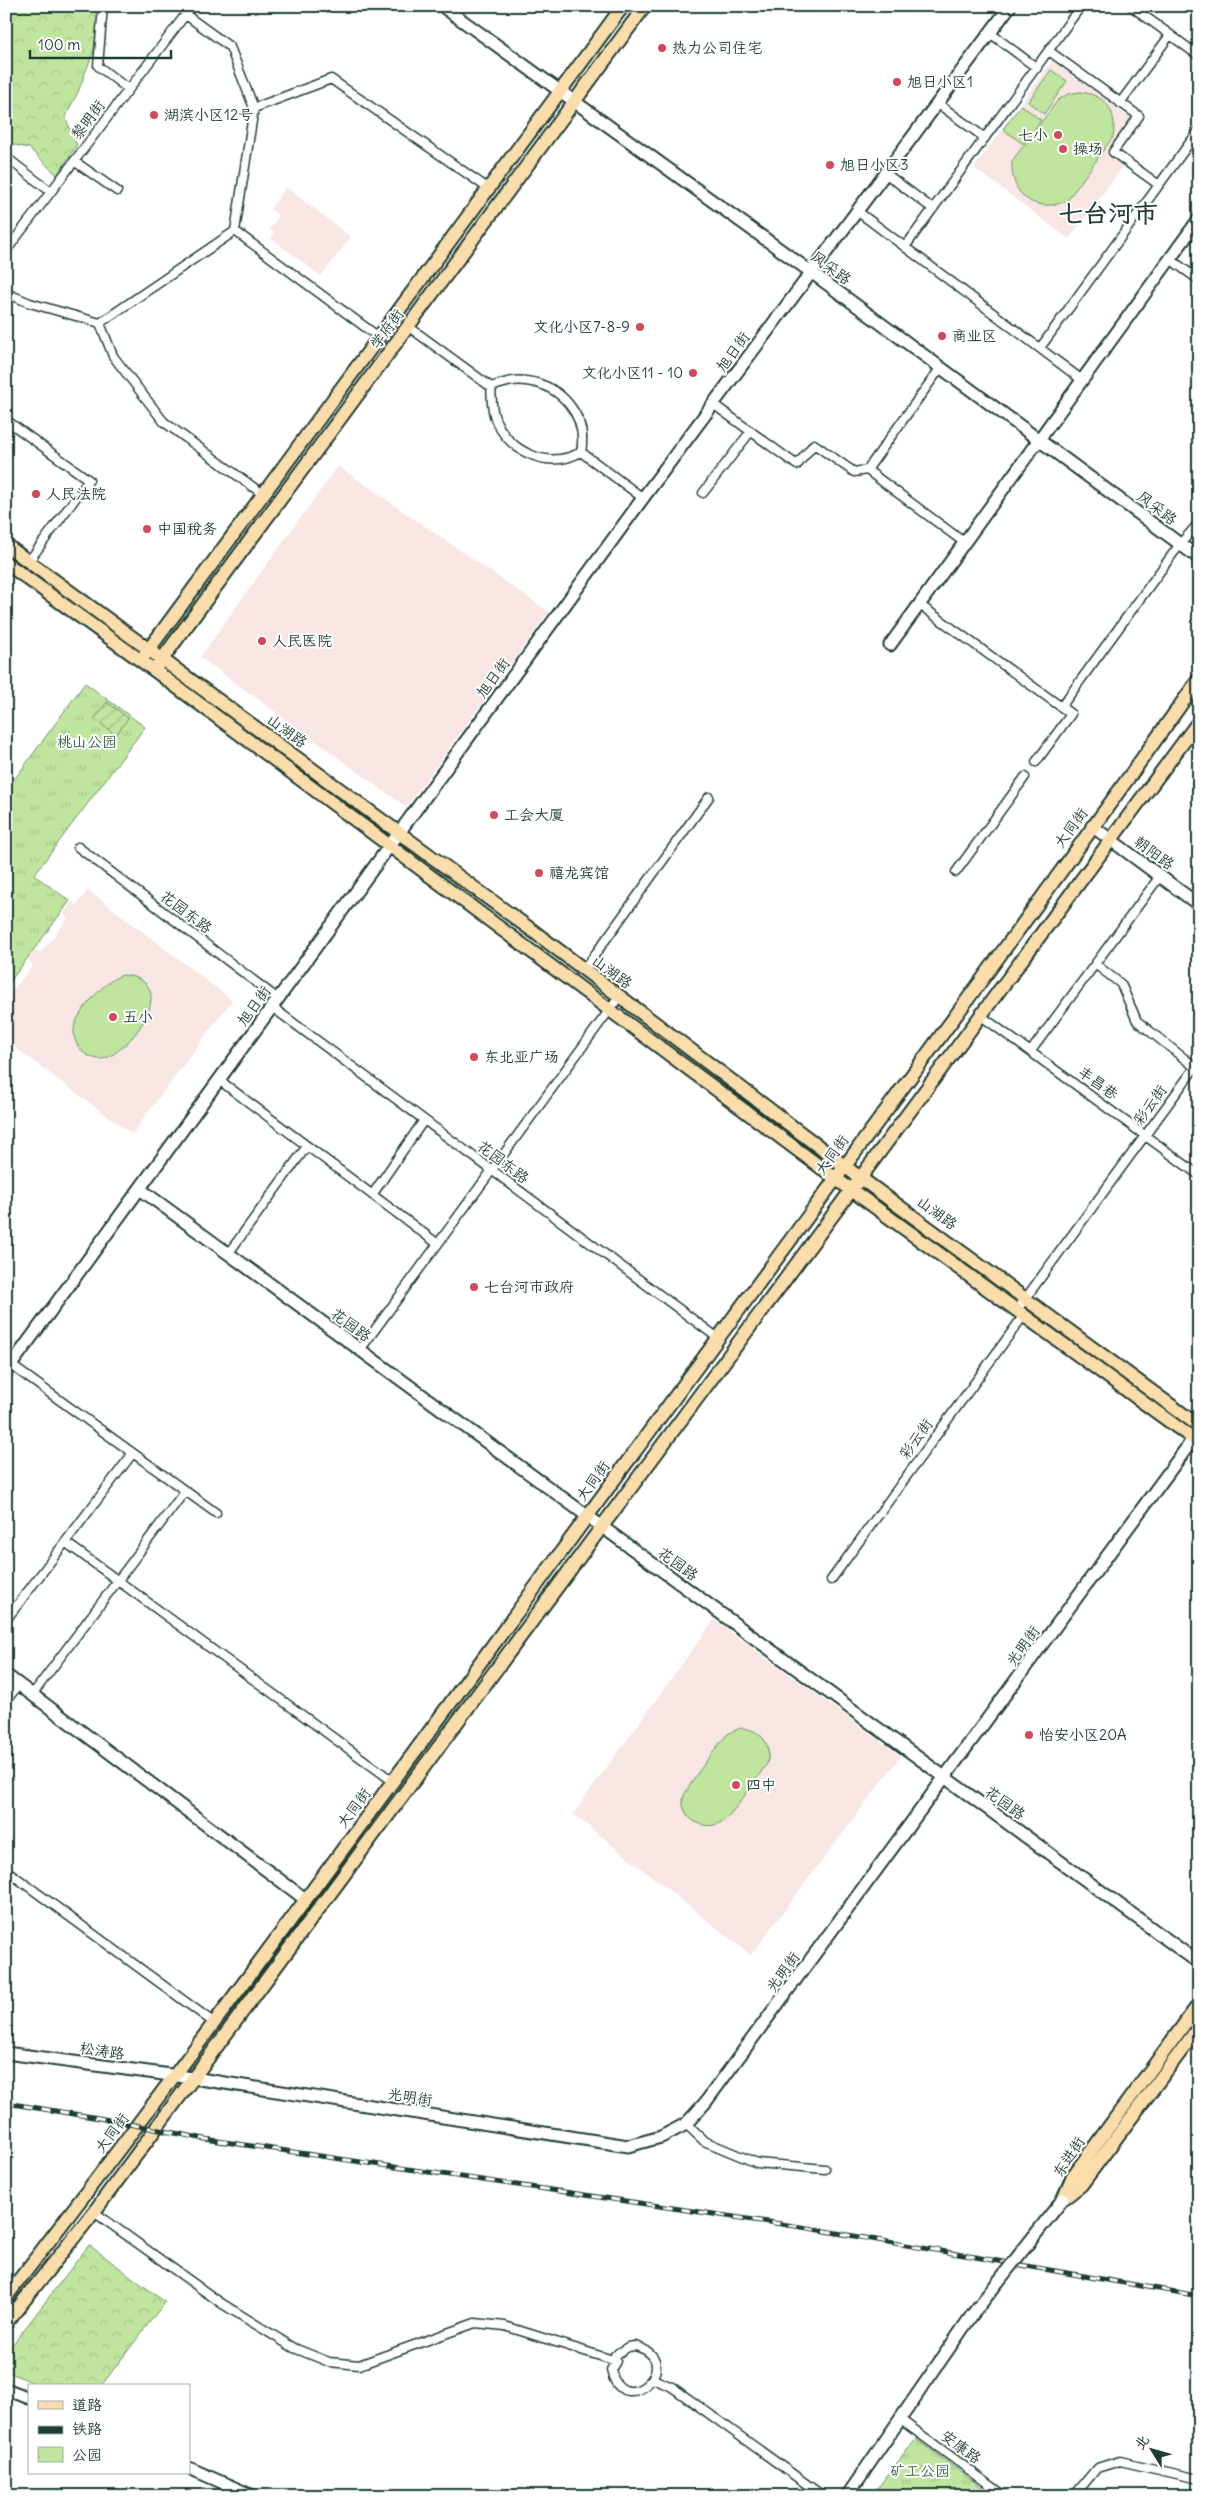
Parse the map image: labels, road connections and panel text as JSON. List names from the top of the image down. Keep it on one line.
{"streets":{"main road":["风采路","学府街","旭日街","山湖路","大同街","朝阳路","花园路","光明街","松涛路","东进街"],"street":["黎明街","花园东路","丰昌巷","彩云街","安康路"]},"crossings":[["风采路","学府街"],["风采路","旭日街"],["学府街","山湖路"],["旭日街","山湖路"],["旭日街","花园东路"],["旭日街","花园路"],["山湖路","大同街"],["山湖路","彩云街"],["山湖路","光明街"],["大同街","朝阳路"],["大同街","花园东路"],["大同街","花园路"],["大同街","松涛路"],["丰昌巷","彩云街"],["花园路","光明街"],["光明街","松涛路"]],"districts":["七台河市"],"parks":["桃山公园","矿工公园"],"places":["热力公司住宅","旭日小区1","湖滨小区12号","七小","操场","旭日小区3","文化小区7-8-9","商业区","文化小区11 - 10","人民法院","中国税务","人民医院","工会大厦","禧龙宾馆","五小","东北亚广场","七台河市政府","怡安小区20A","四中"],"legend":["道路","铁路","公园"],"scale_bar":"100 m","north":"top left"}
